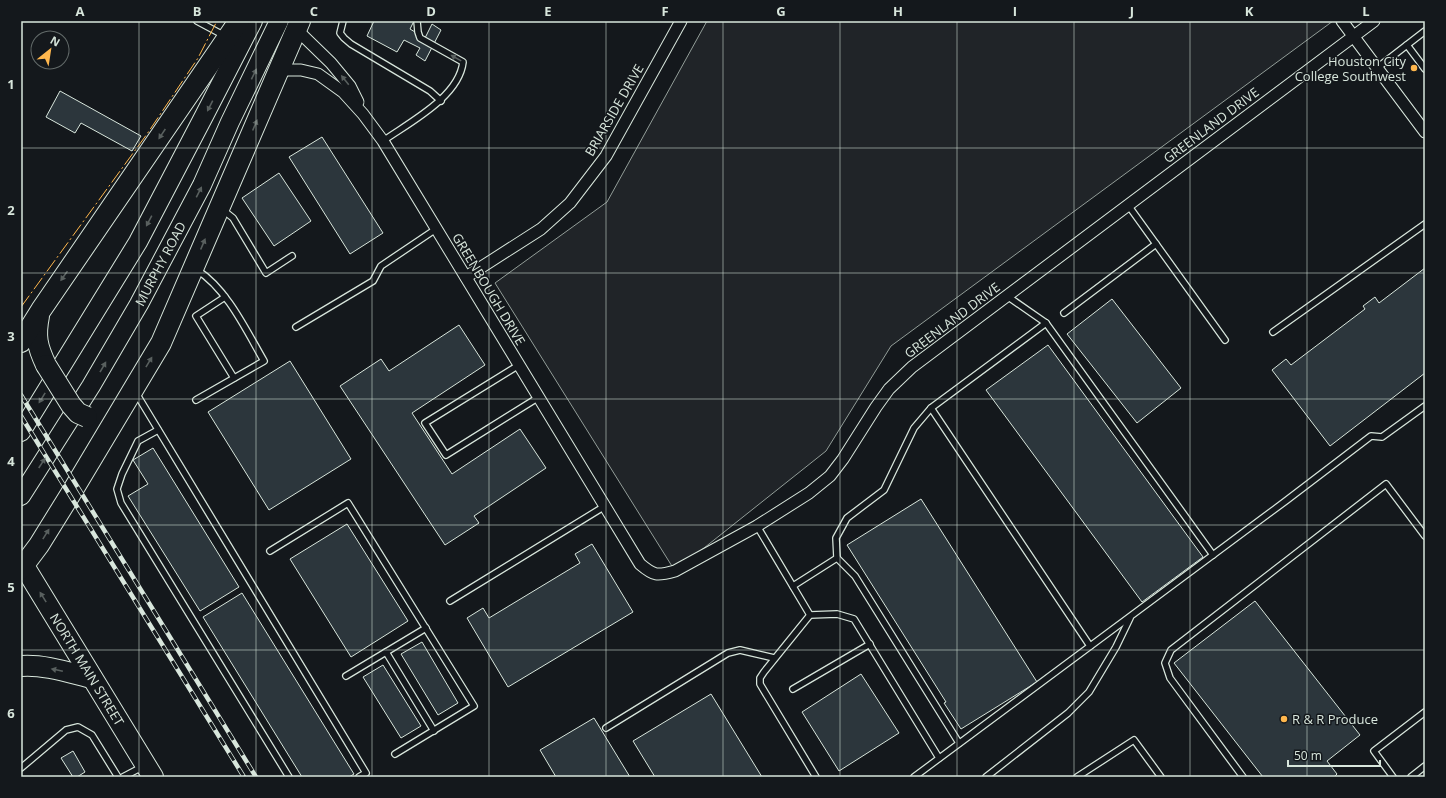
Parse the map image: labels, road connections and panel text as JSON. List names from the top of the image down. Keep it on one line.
{"streets":{"highway":["NORTH MAIN STREET"],"main road":["MURPHY ROAD"],"street":["BRIARSIDE DRIVE","GREENLAND DRIVE","GREENBOUGH DRIVE"]},"crossings":[["BRIARSIDE DRIVE","GREENBOUGH DRIVE"],["GREENLAND DRIVE","GREENBOUGH DRIVE"],["MURPHY ROAD","GREENBOUGH DRIVE"]],"one_way":["NORTH MAIN STREET"],"places":["Houston City College Southwest","R & R Produce"],"scale_bar":"50 m","north":"top right","grid":{"columns":["A","B","C","D","E","F","G","H","I","J","K","L"],"rows":["1","2","3","4","5","6"]}}
